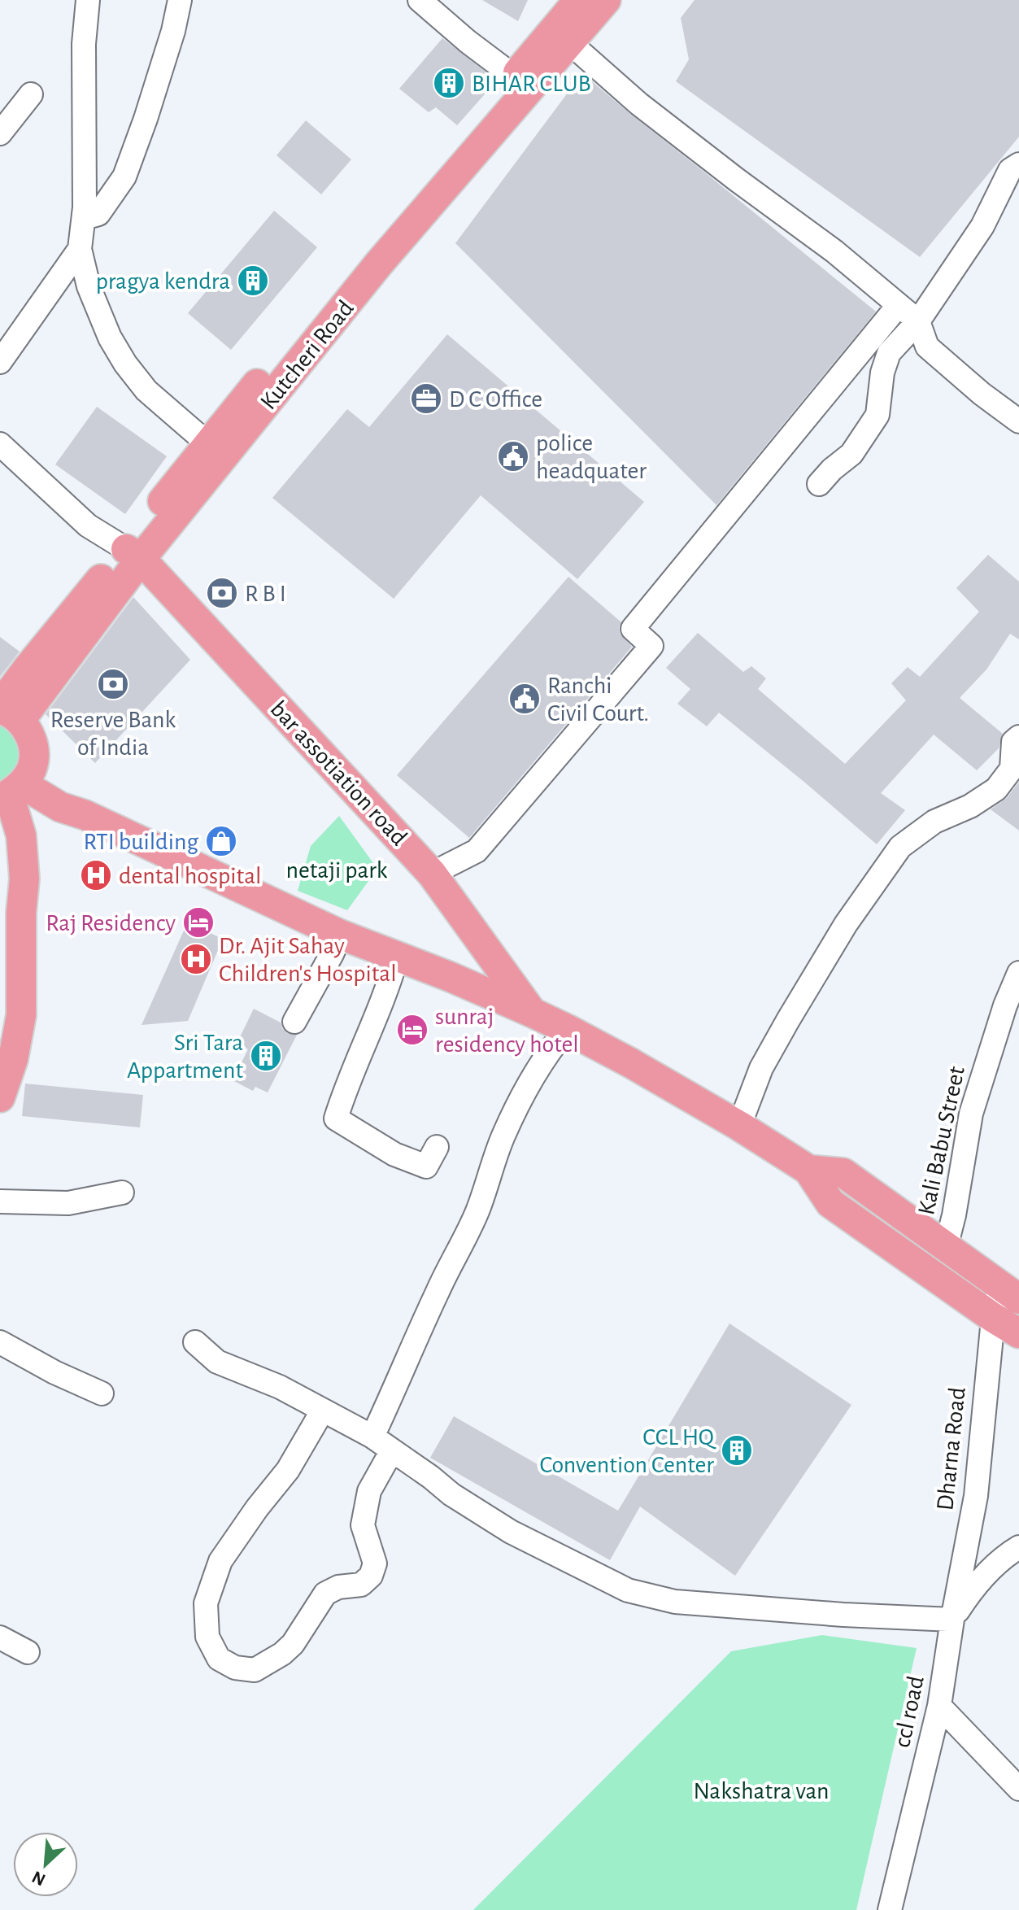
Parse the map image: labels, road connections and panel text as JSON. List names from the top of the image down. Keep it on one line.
{"streets":{"main road":["Kutcheri Road","bar assotiation road"],"street":["Kali Babu Street","Dharna Road","ccl road"]},"crossings":[["Kutcheri Road","bar assotiation road"],["Dharna Road","ccl road"]],"parks":["netaji park","Nakshatra van"],"places":{"building":["BIHAR CLUB","pragya kendra","Sri Tara Appartment","CCL HQ Convention Center"],"office":["D C Office"],"public building":["police headquater","Ranchi Civil Court."],"bank":["R B I","Reserve Bank of India"],"shop":["RTI building"],"hospital":["dental hospital","Dr. Ajit Sahay Children's Hospital"],"hotel":["Raj Residency","sunraj residency hotel"]},"north":"bottom left"}
